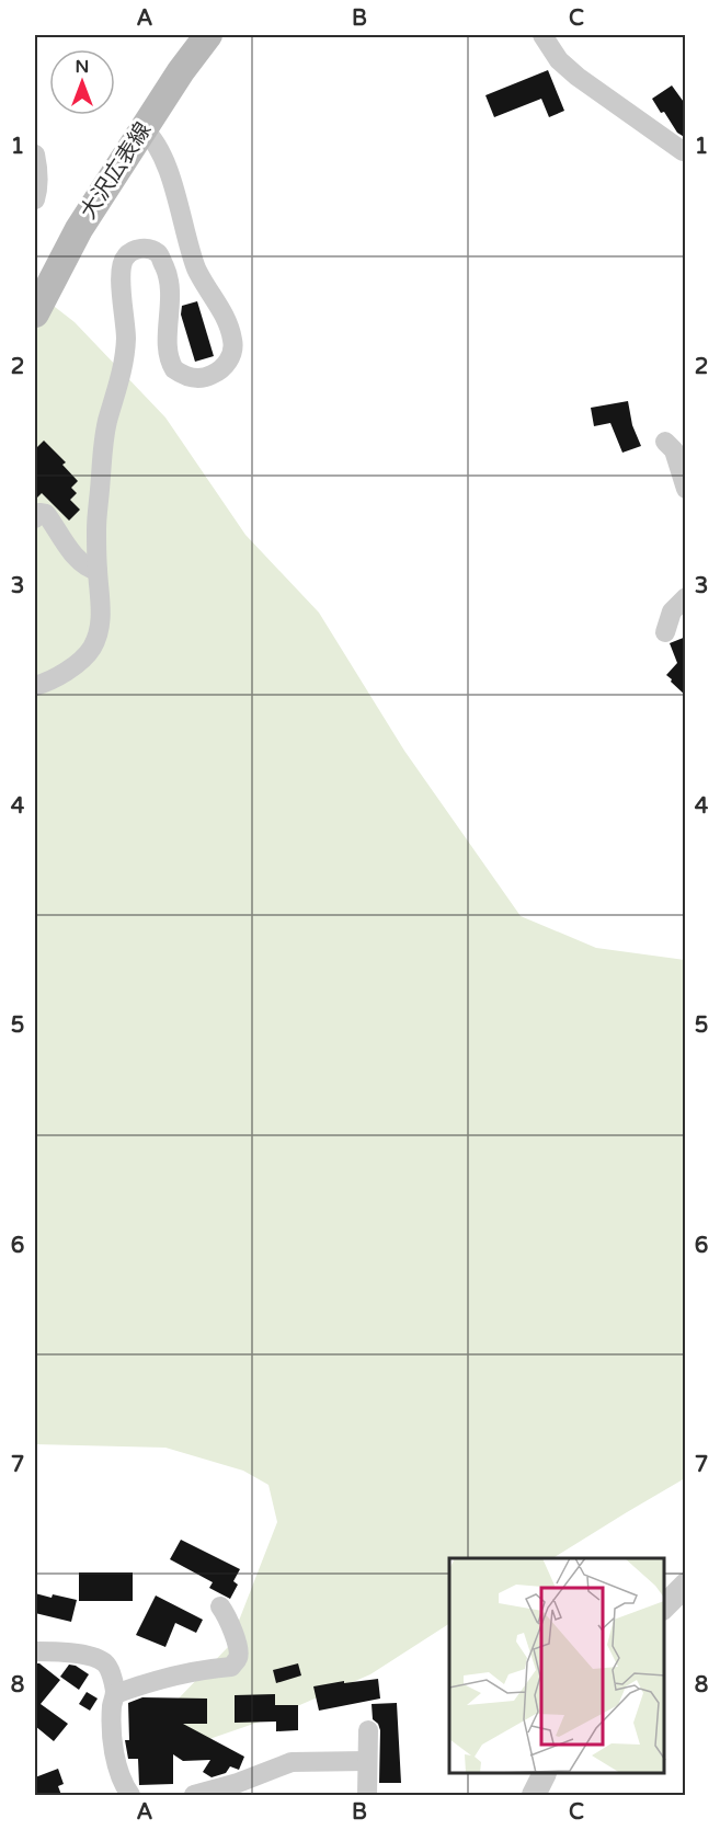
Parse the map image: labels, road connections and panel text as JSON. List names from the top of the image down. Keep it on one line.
{"streets":{"main road":["大沢広表線"]},"north":"top","grid":{"columns":["A","B","C"],"rows":["1","2","3","4","5","6","7","8"]}}
